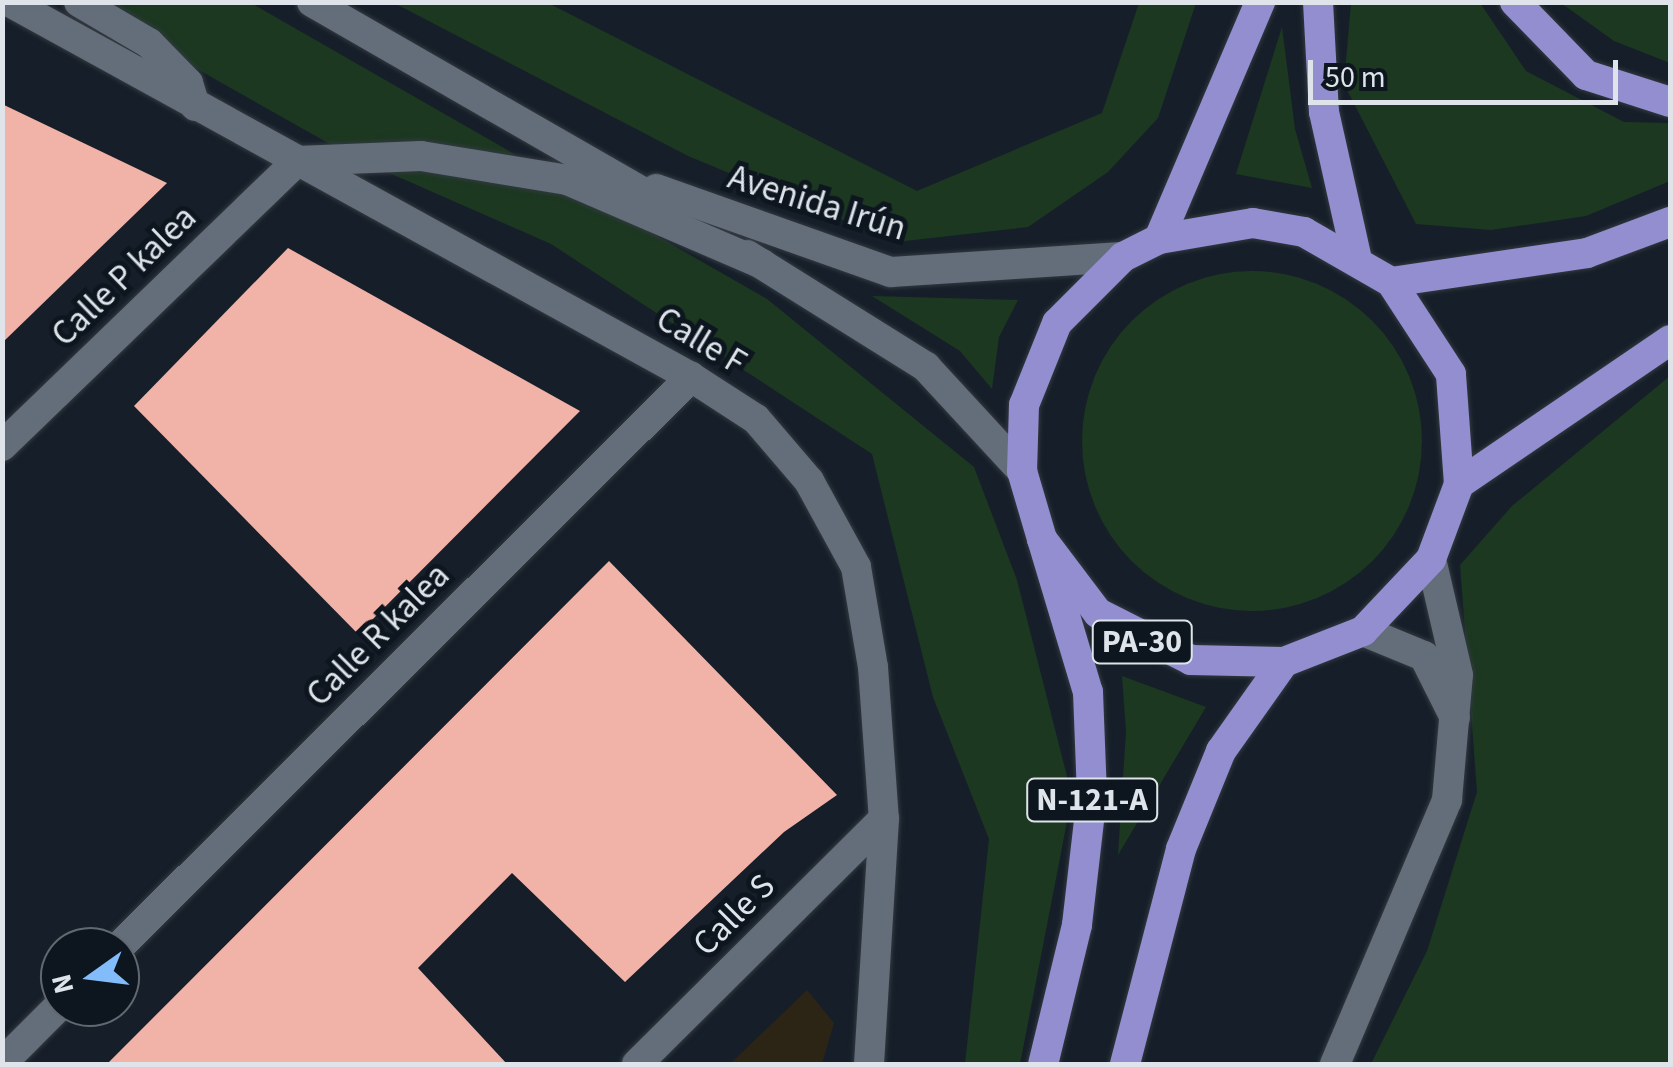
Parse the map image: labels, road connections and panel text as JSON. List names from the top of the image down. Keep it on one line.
{"streets":{"highway":["PA-30","N-121-A"],"street":["Avenida Irún","Calle P kalea","Calle F","Calle R kalea","Calle S"]},"crossings":[["Avenida Irún","Calle P kalea"],["Avenida Irún","Calle F"],["Avenida Irún","PA-30"],["Calle P kalea","Calle F"],["Calle F","Calle R kalea"],["Calle F","Calle S"],["PA-30","N-121-A"]],"scale_bar":"50 m","north":"left"}
